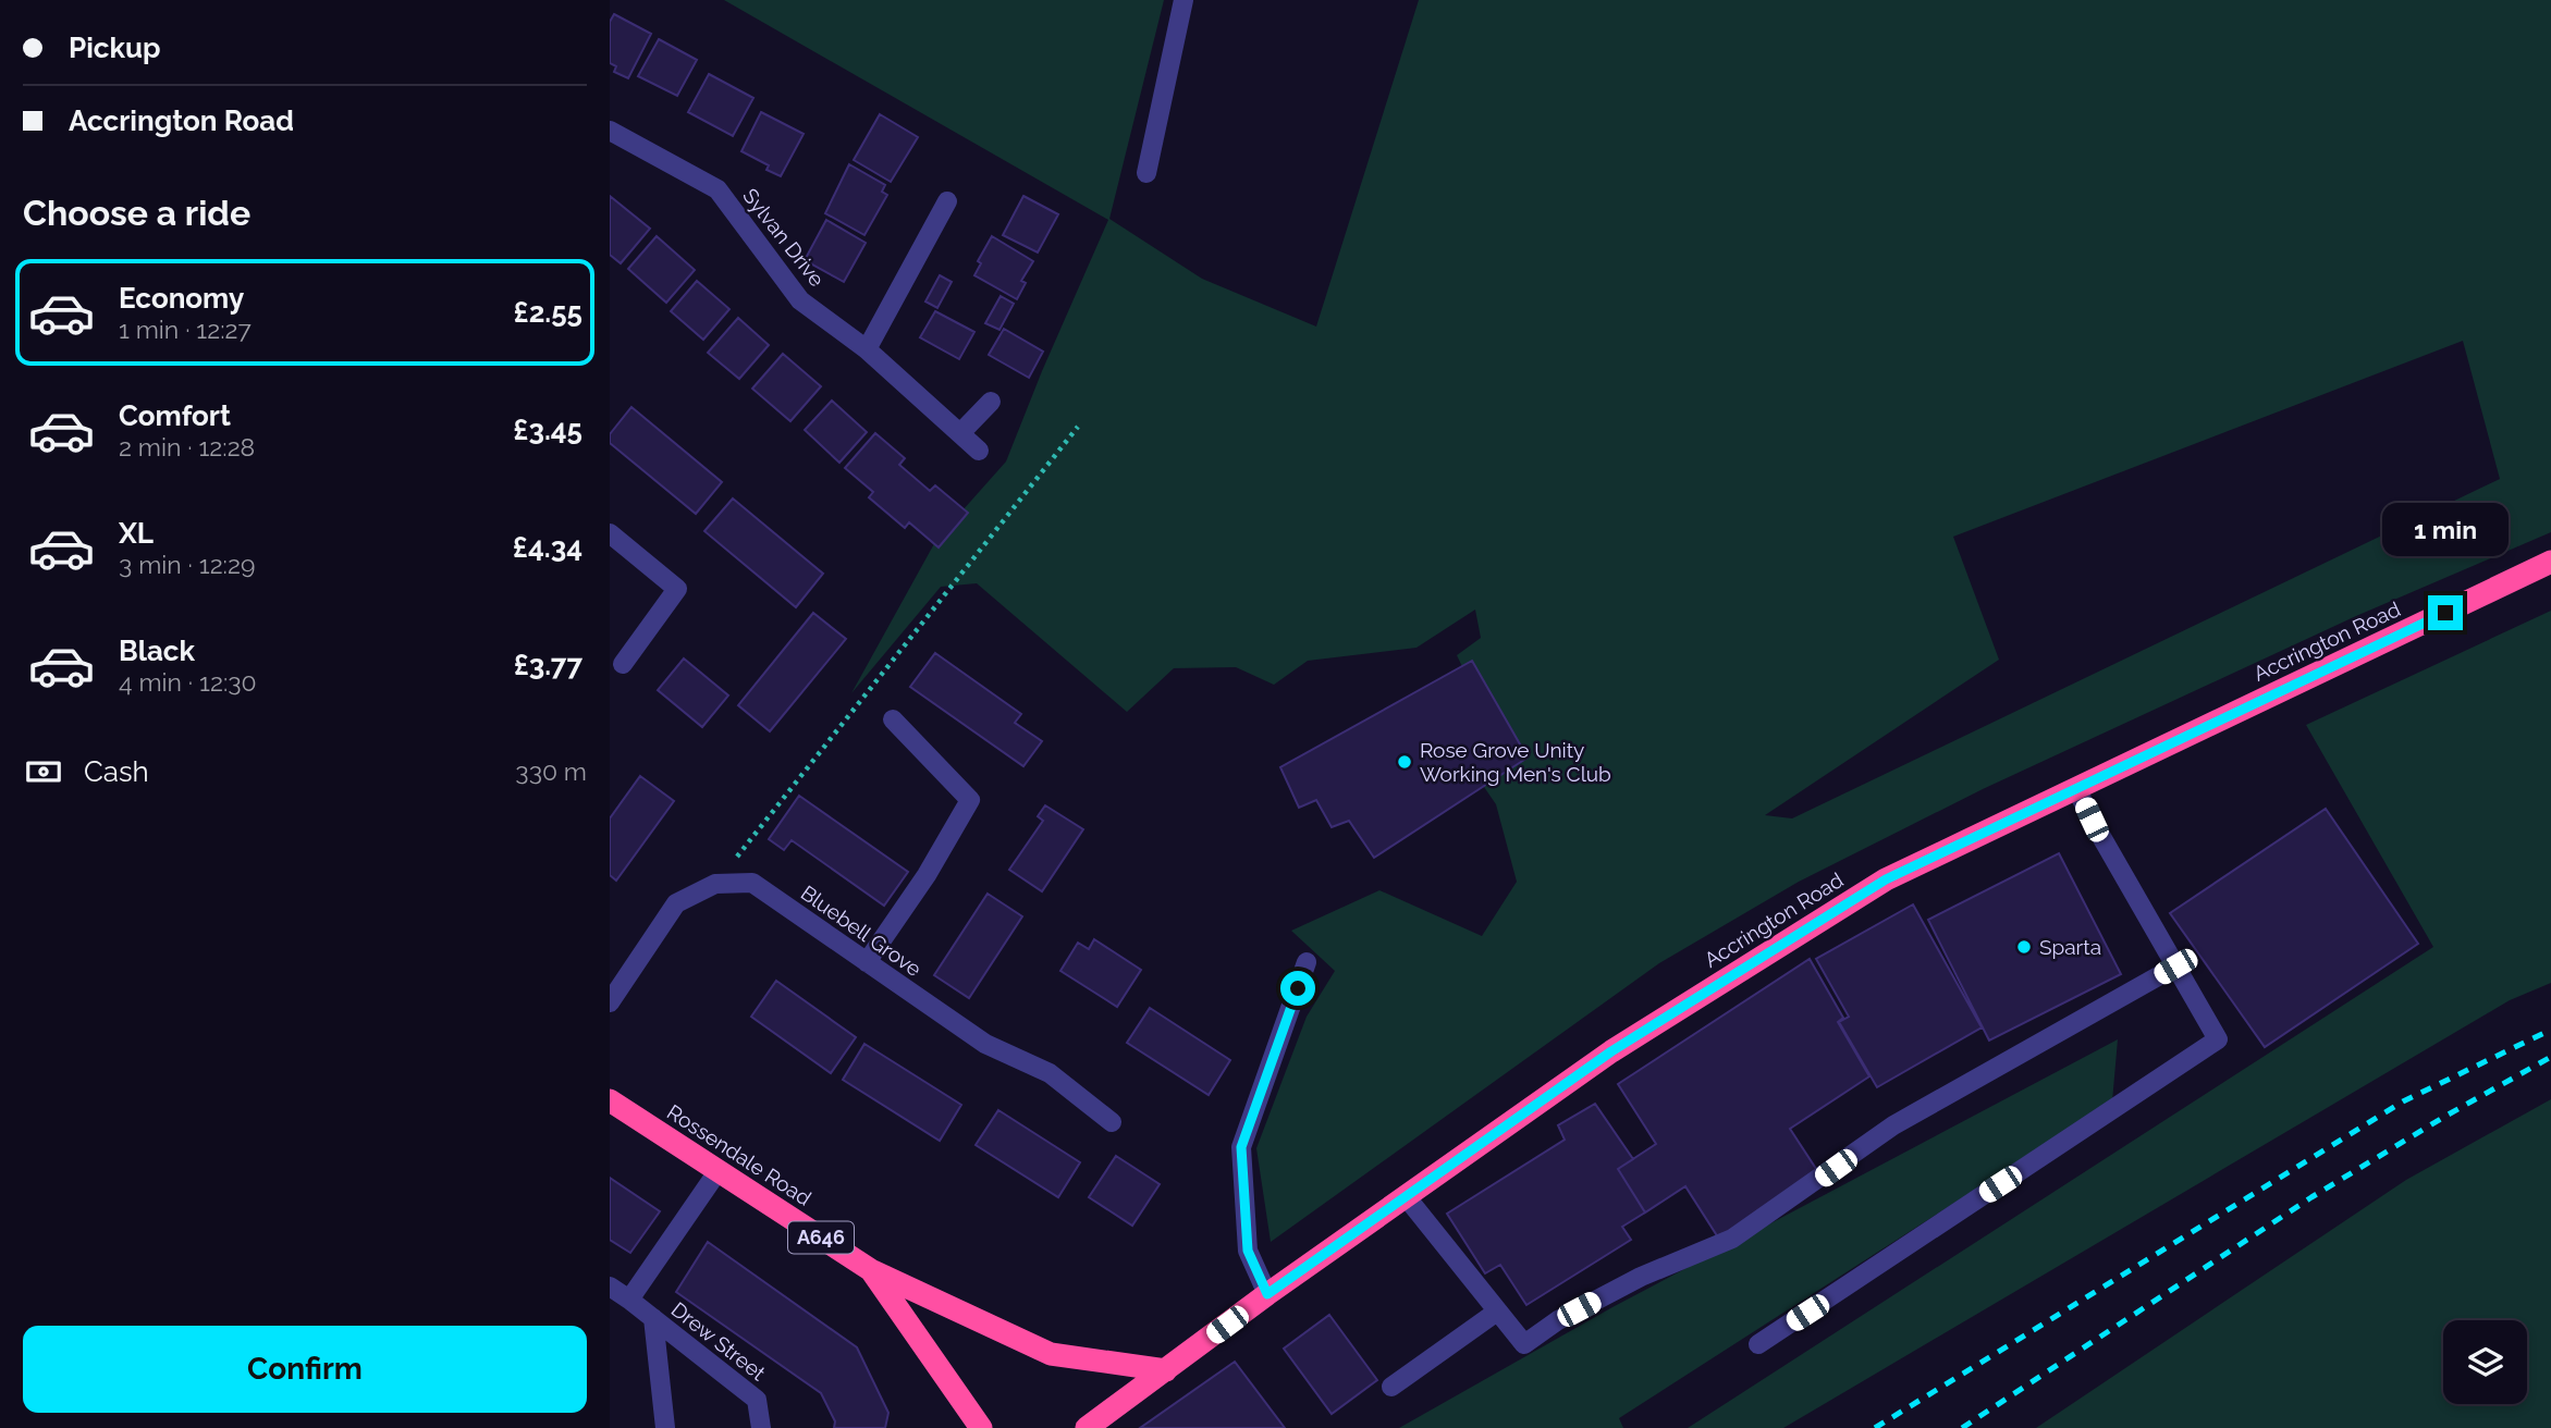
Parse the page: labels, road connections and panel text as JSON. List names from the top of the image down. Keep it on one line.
{"streets":{"highway":["Accrington Road","Rossendale Road","A646"],"street":["Sylvan Drive","Bluebell Grove","Drew Street"]},"places":["Rose Grove Unity Working Men's Club","Sparta"],"page":{"banner":["Pickup","Accrington Road"],"heading":"Choose a ride","list":[{"name":"Economy","note":"1 min · 12:27","value":"£2.55"},{"name":"Comfort","note":"2 min · 12:28","value":"£3.45"},{"name":"XL","note":"3 min · 12:29","value":"£4.34"},{"name":"Black","note":"4 min · 12:30","value":"£3.77"}],"bubble":"1 min","pay":["Cash","330 m"],"buttons":"Confirm"}}
